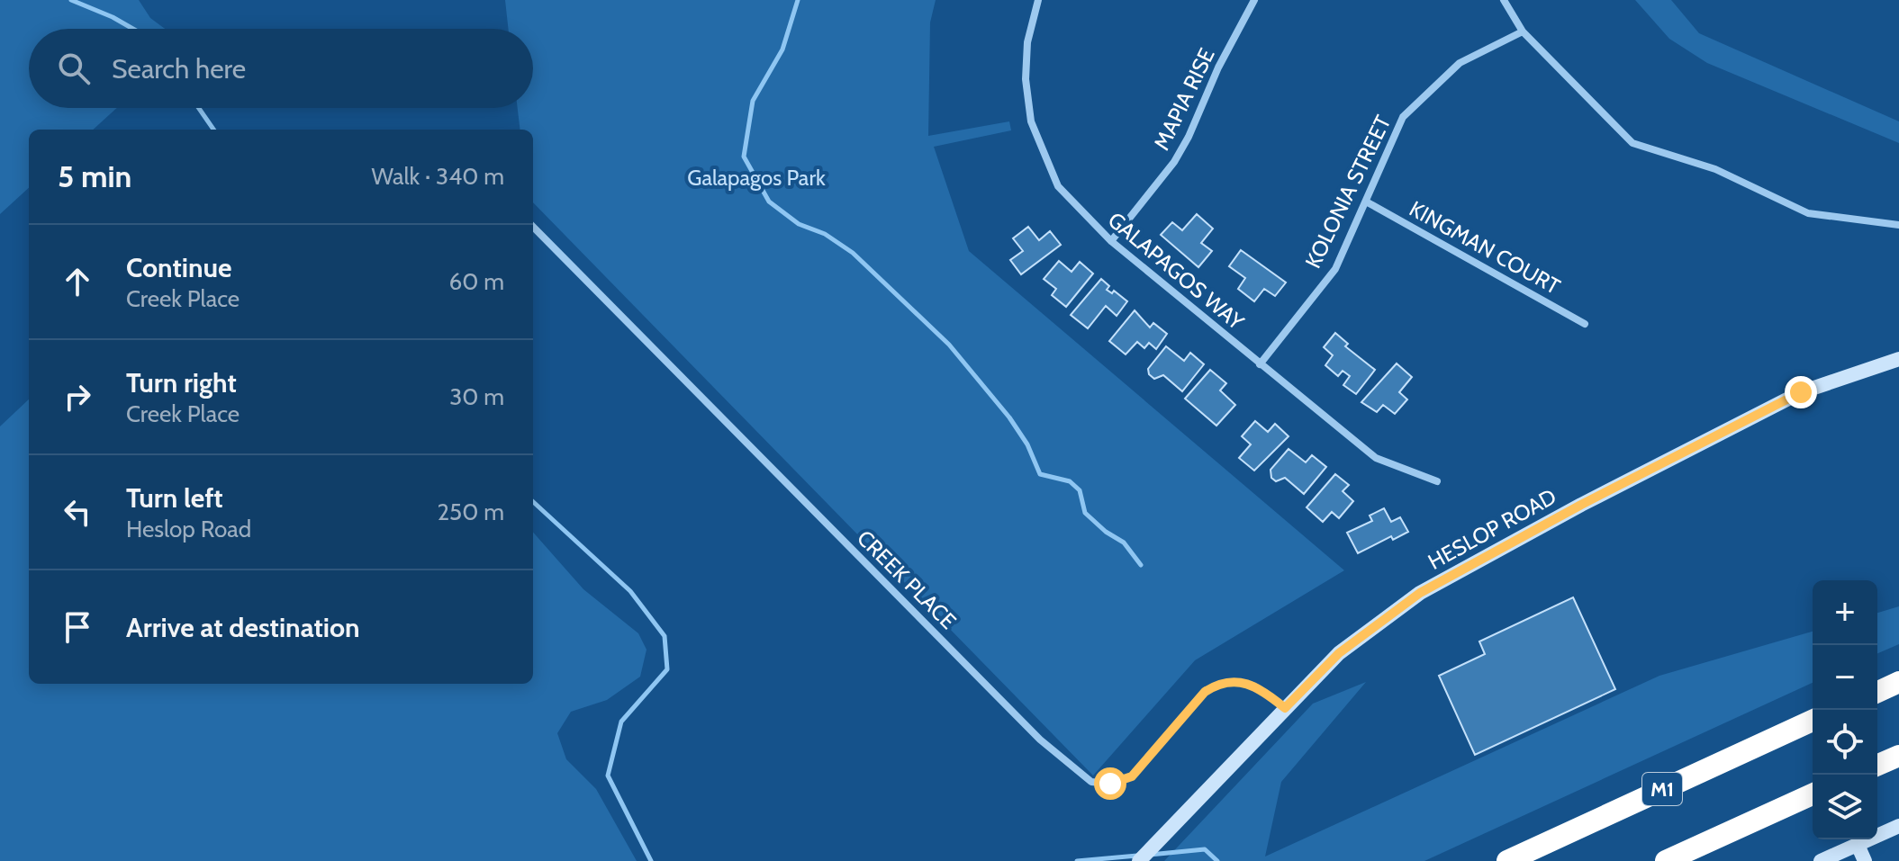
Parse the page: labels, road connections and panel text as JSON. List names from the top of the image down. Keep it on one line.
{"streets":{"highway":["M1"],"street":["MAPIA RISE","KOLONIA STREET","KINGMAN COURT","GALAPAGOS WAY","HESLOP ROAD","CREEK PLACE"]},"crossings":[["MAPIA RISE","GALAPAGOS WAY"],["KOLONIA STREET","KINGMAN COURT"],["KOLONIA STREET","GALAPAGOS WAY"],["HESLOP ROAD","CREEK PLACE"]],"parks":["Galapagos Park"],"page":{"search":"Search here","heading":["5 min","Walk · 340 m"],"list":[["Continue","Creek Place","60 m"],["Turn right","Creek Place","30 m"],["Turn left","Heslop Road","250 m"],"Arrive at destination"],"map_buttons":["+","−"]}}
